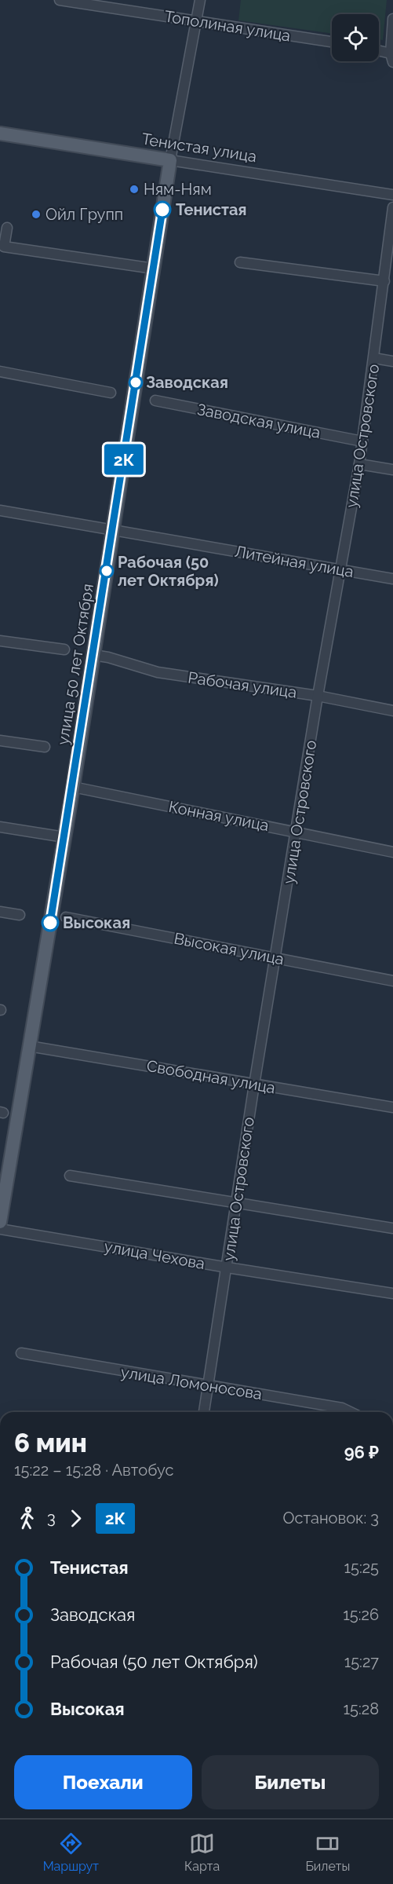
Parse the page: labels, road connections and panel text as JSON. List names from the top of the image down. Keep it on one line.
{"streets":{"main road":["Тенистая улица","улица 50 лет Октября"],"street":["Тополиная улица","Заводская улица","улица Островского","Литейная улица","Рабочая улица","Конная улица","Высокая улица","Свободная улица","улица Чехова","улица Ломоносова"]},"crossings":[["Тополиная улица","улица 50 лет Октября"],["Тенистая улица","улица 50 лет Октября"],["Заводская улица","улица Островского"],["улица Островского","Литейная улица"],["улица Островского","Рабочая улица"],["улица Островского","Конная улица"],["улица Островского","Высокая улица"],["улица Островского","Свободная улица"],["улица Островского","улица Чехова"],["улица Островского","улица Ломоносова"],["Литейная улица","улица 50 лет Октября"],["улица 50 лет Октября","Рабочая улица"],["улица 50 лет Октября","Конная улица"],["улица 50 лет Октября","Свободная улица"]],"places":["Ням-Ням","Тенистая","Ойл Групп","Заводская","Рабочая (50 лет Октября)","Высокая"],"lines":["bus line 2К"],"page":{"on_map":"2К","heading":["6 мин","15:22 – 15:28 · Автобус","96 ₽"],"legs":["3","2К","Остановок: 3"],"list":[{"name":"Тенистая","value":"15:25"},{"name":"Заводская","value":"15:26"},{"name":"Рабочая (50 лет Октября)","value":"15:27"},{"name":"Высокая","value":"15:28"}],"buttons":["Поехали","Билеты"],"tabs":["Маршрут","Карта","Билеты"]}}
